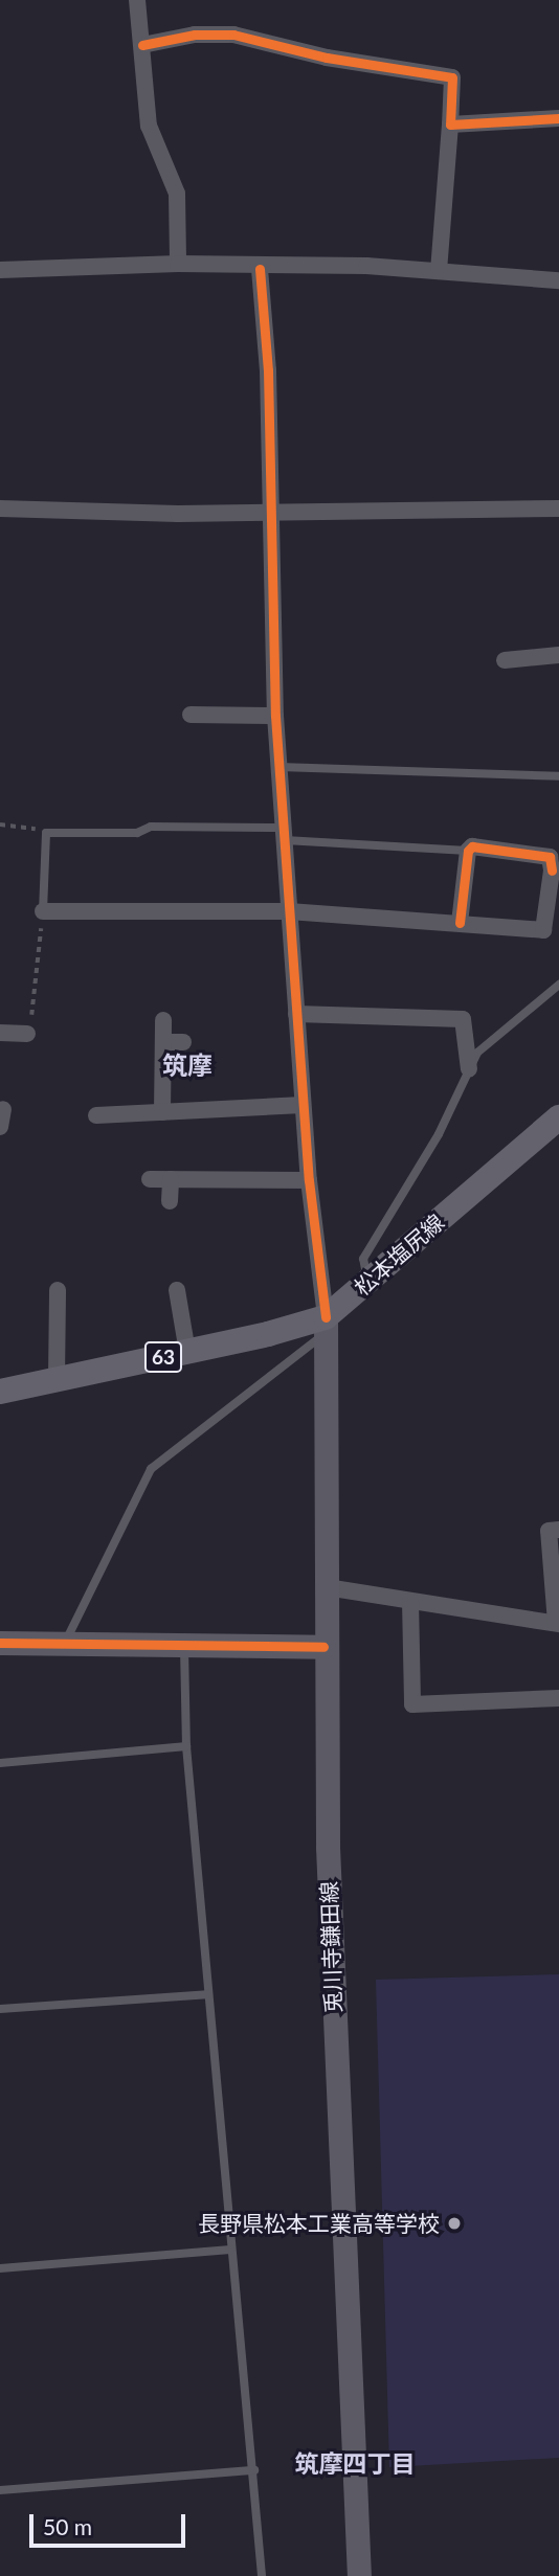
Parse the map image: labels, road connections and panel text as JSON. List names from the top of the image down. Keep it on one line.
{"streets":{"main road":["松本塩尻線","63","兎川寺鎌田線"]},"crossings":[["松本塩尻線","兎川寺鎌田線"]],"districts":["筑摩","筑摩四丁目"],"places":["長野県松本工業高等学校"],"scale_bar":"50 m"}
